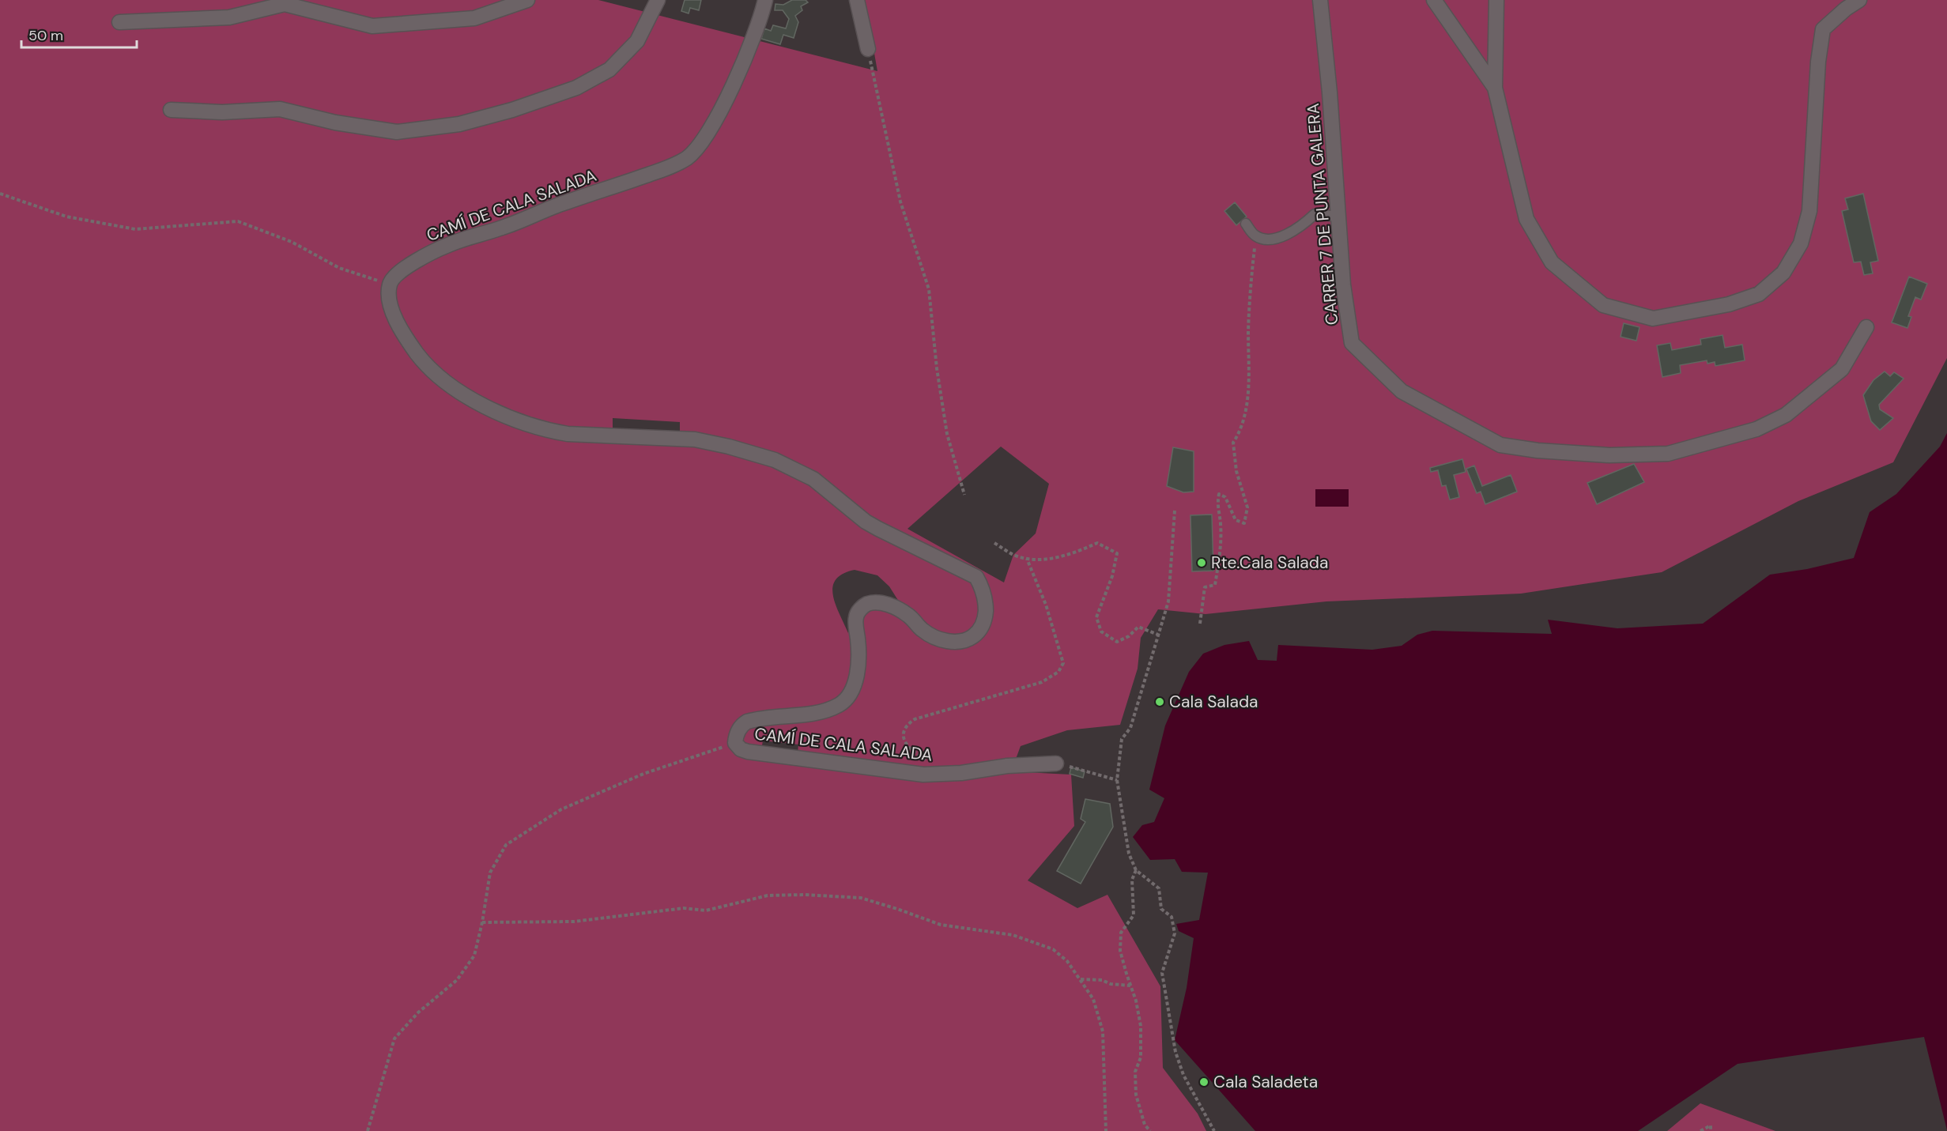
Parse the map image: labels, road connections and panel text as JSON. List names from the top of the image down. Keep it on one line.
{"streets":{"street":["CAMÍ DE CALA SALADA","CARRER 7 DE PUNTA GALERA"]},"places":["Rte.Cala Salada","Cala Salada","Cala Saladeta"],"scale_bar":"50 m"}
